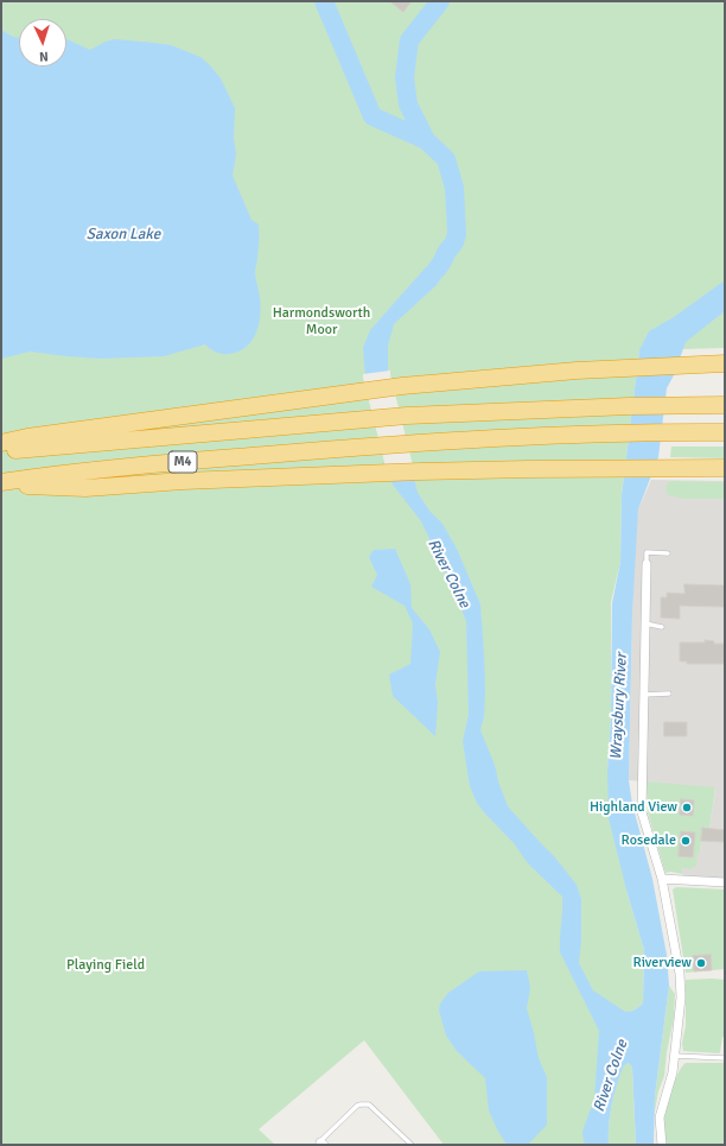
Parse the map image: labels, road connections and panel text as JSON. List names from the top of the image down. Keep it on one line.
{"streets":{"highway":["M4"]},"water":["Saxon Lake","River Colne","Wraysbury River"],"parks":["Harmondsworth Moor","Playing Field"],"places":["Highland View","Rosedale","Riverview"],"north":"bottom"}
